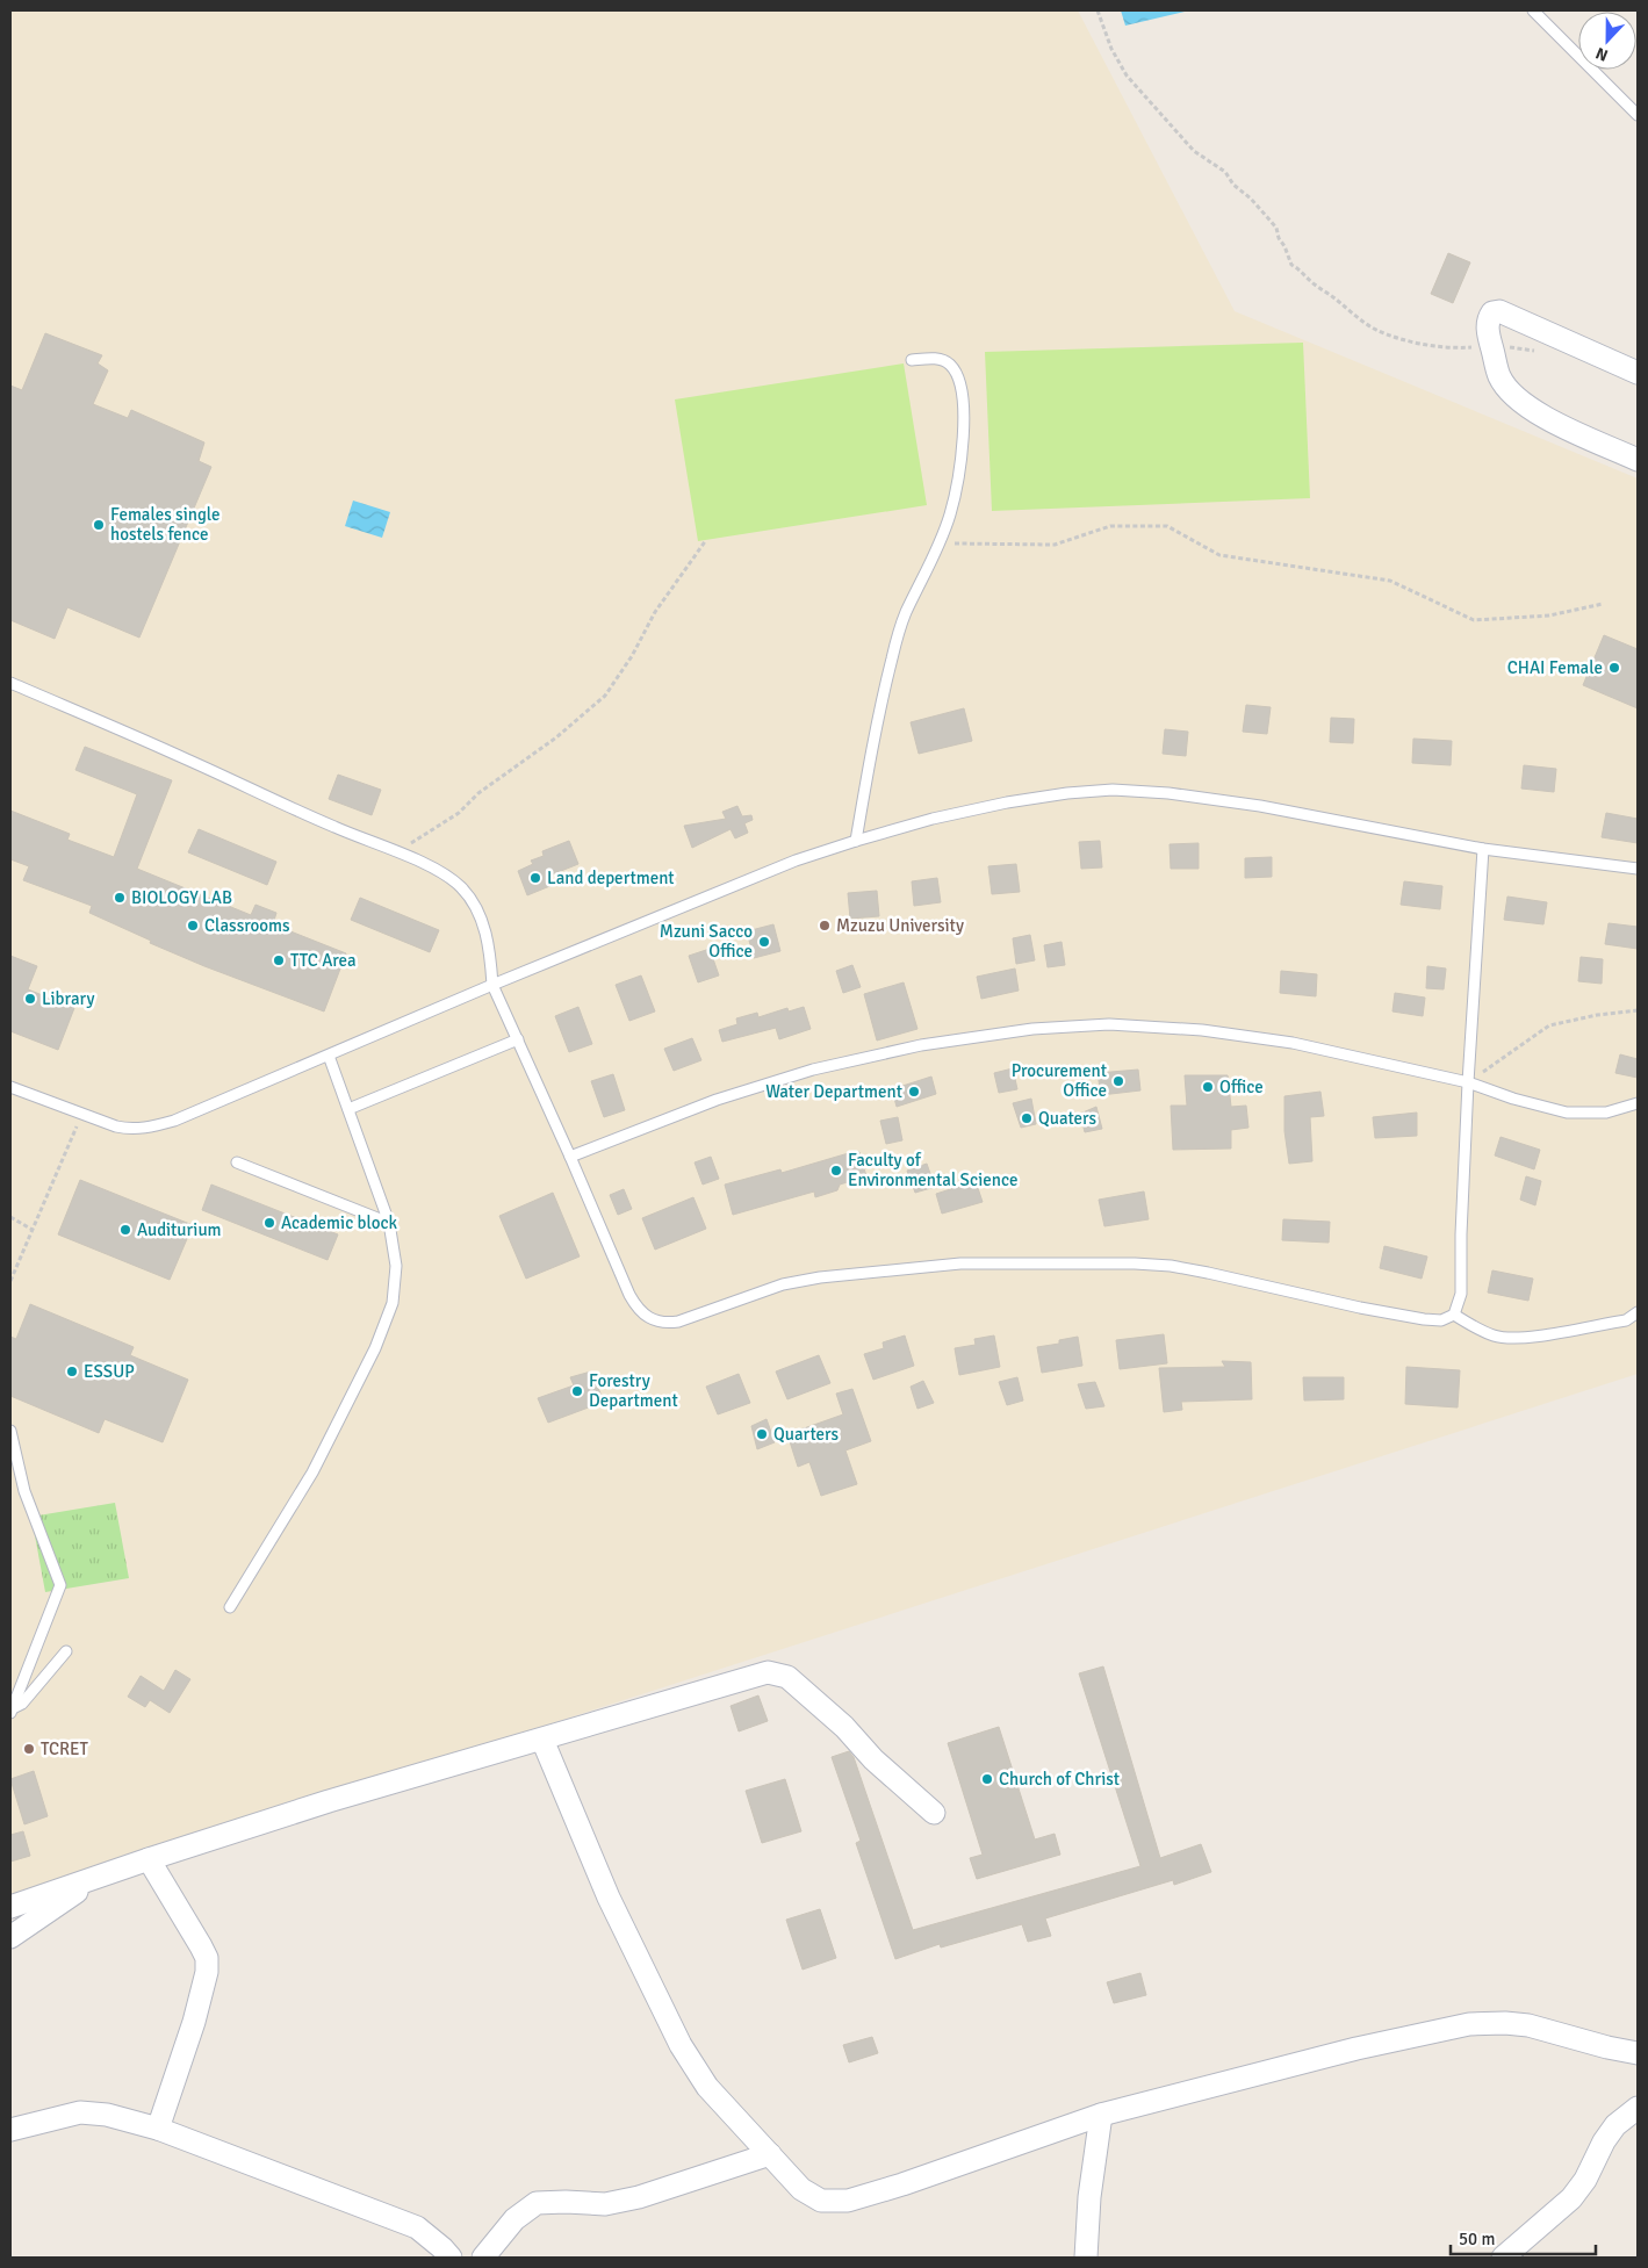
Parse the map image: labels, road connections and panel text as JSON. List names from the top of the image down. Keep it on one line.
{"places":["Females single hostels fence","CHAI Female","Land depertment","BIOLOGY LAB","Classrooms","Mzuzu University","Mzuni Sacco Office","TTC Area","Library","Procurement Office","Office","Water Department","Quaters","Faculty of Environmental Science","Academic block","Auditurium","ESSUP","Forestry Department","Quarters","TCRET","Church of Christ"],"scale_bar":"50 m","north":"bottom"}
